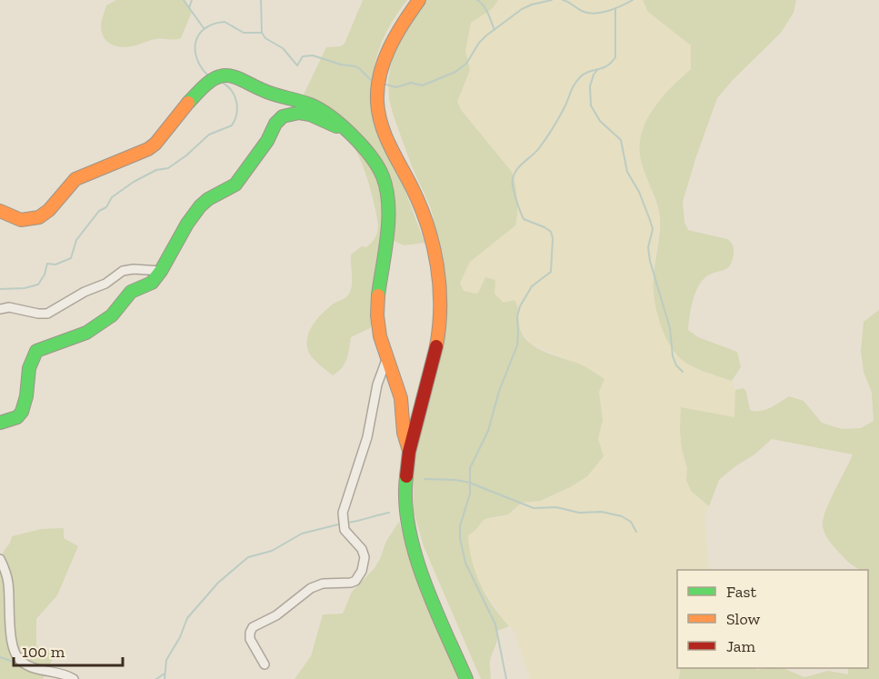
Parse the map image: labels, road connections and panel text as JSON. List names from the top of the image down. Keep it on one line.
{"legend":["Fast","Slow","Jam"],"scale_bar":"100 m"}
